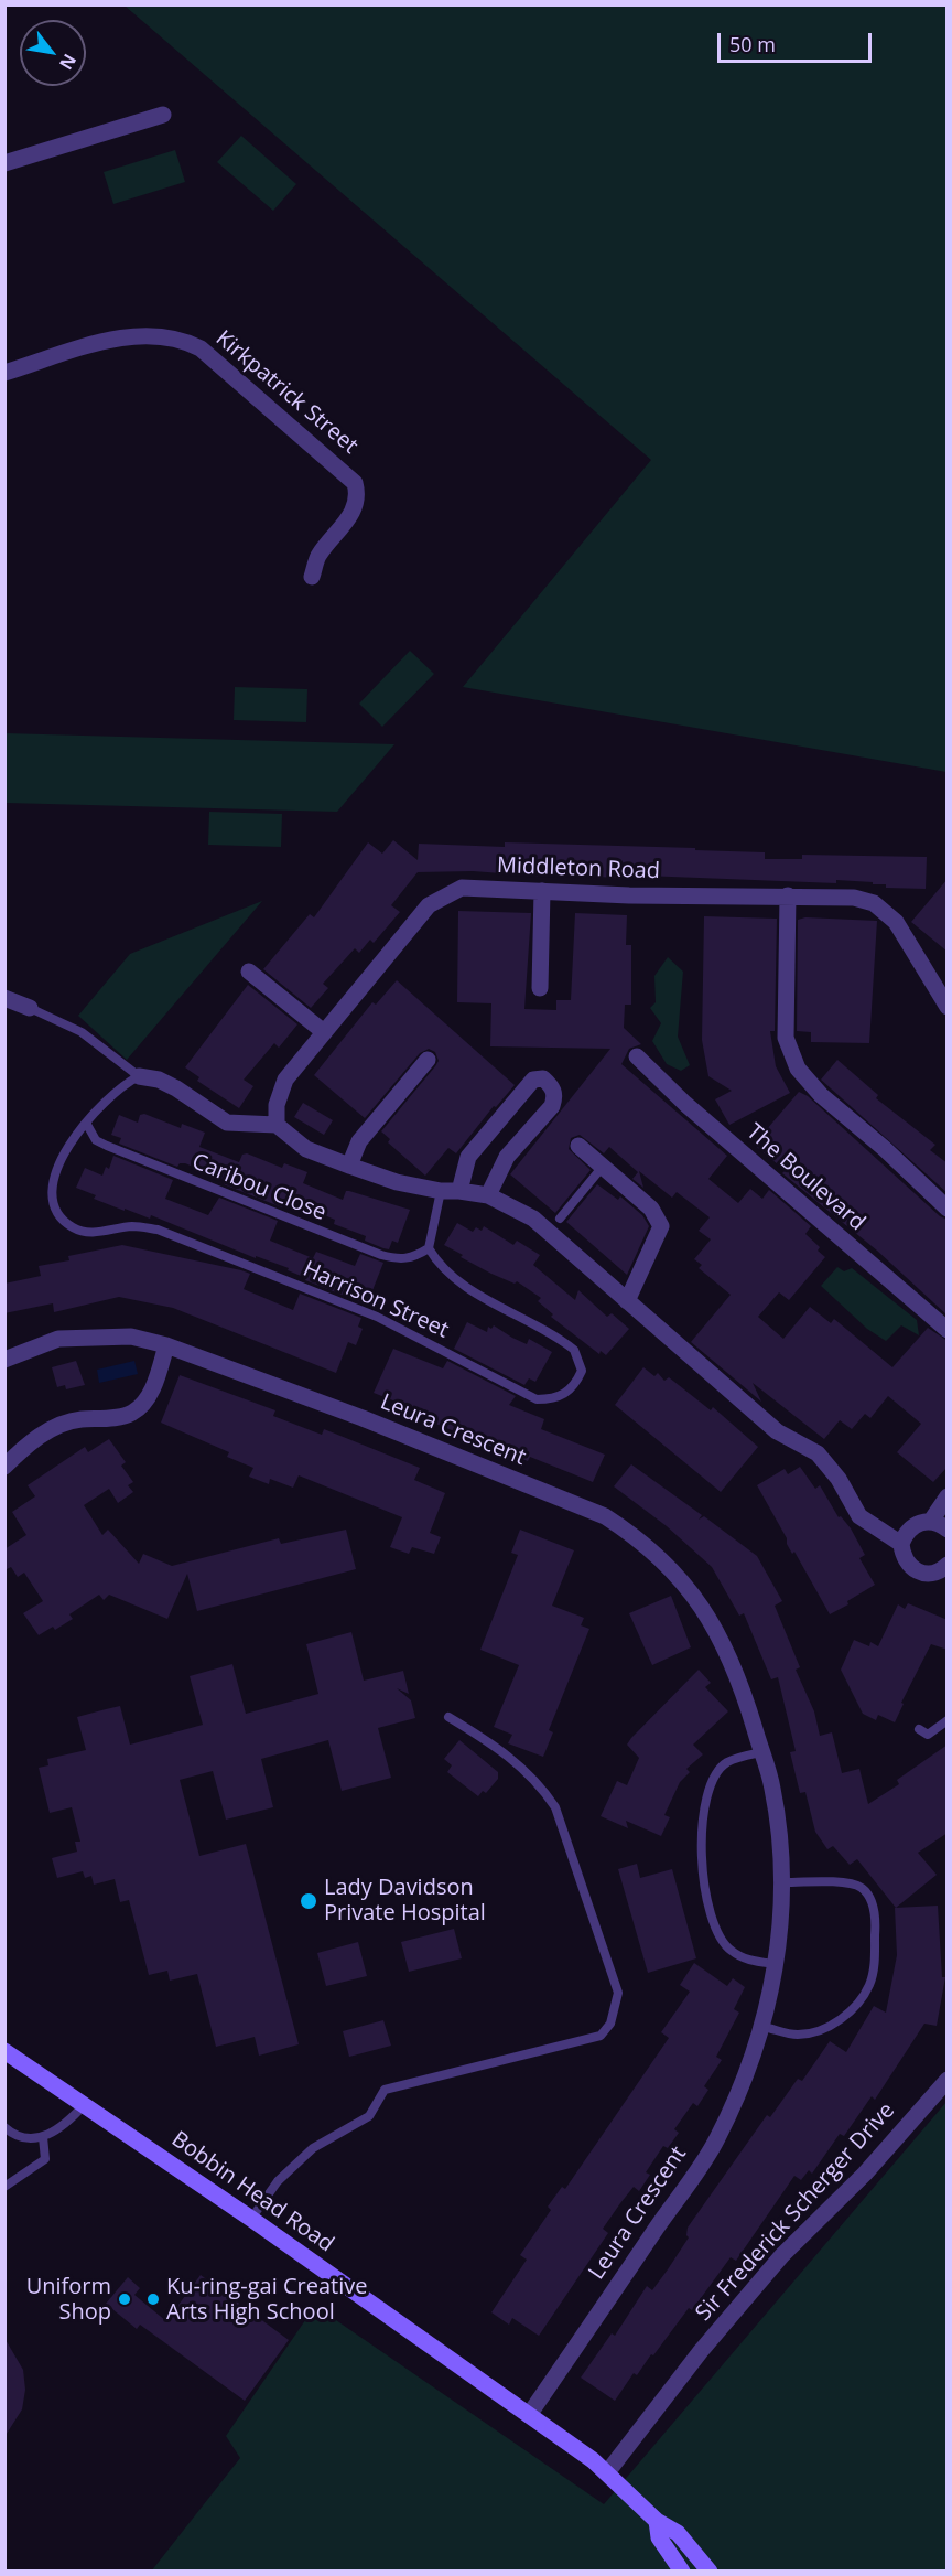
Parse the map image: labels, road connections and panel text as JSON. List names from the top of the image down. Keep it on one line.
{"streets":{"main road":["Bobbin Head Road"],"street":["Kirkpatrick Street","Middleton Road","The Boulevard","Leura Crescent","Sir Frederick Scherger Drive"],"lane":["Caribou Close","Harrison Street"]},"crossings":[["Caribou Close","Harrison Street"],["Leura Crescent","Bobbin Head Road"],["Bobbin Head Road","Sir Frederick Scherger Drive"]],"places":["Lady Davidson Private Hospital","Uniform Shop","Ku-ring-gai Creative Arts High School"],"scale_bar":"50 m","north":"bottom right"}
